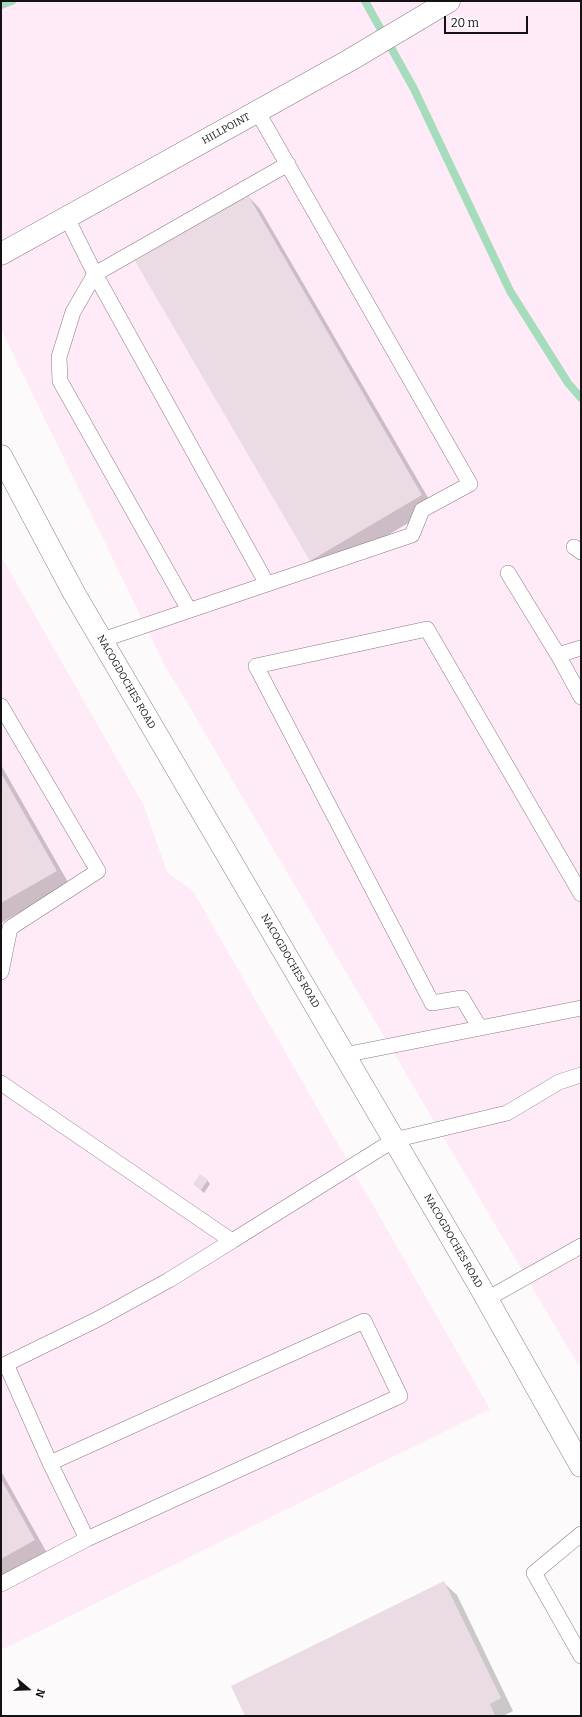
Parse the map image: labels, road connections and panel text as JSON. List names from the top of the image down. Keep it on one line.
{"streets":{"main road":["HILLPOINT","NACOGDOCHES ROAD"]},"scale_bar":"20 m","north":"right"}
